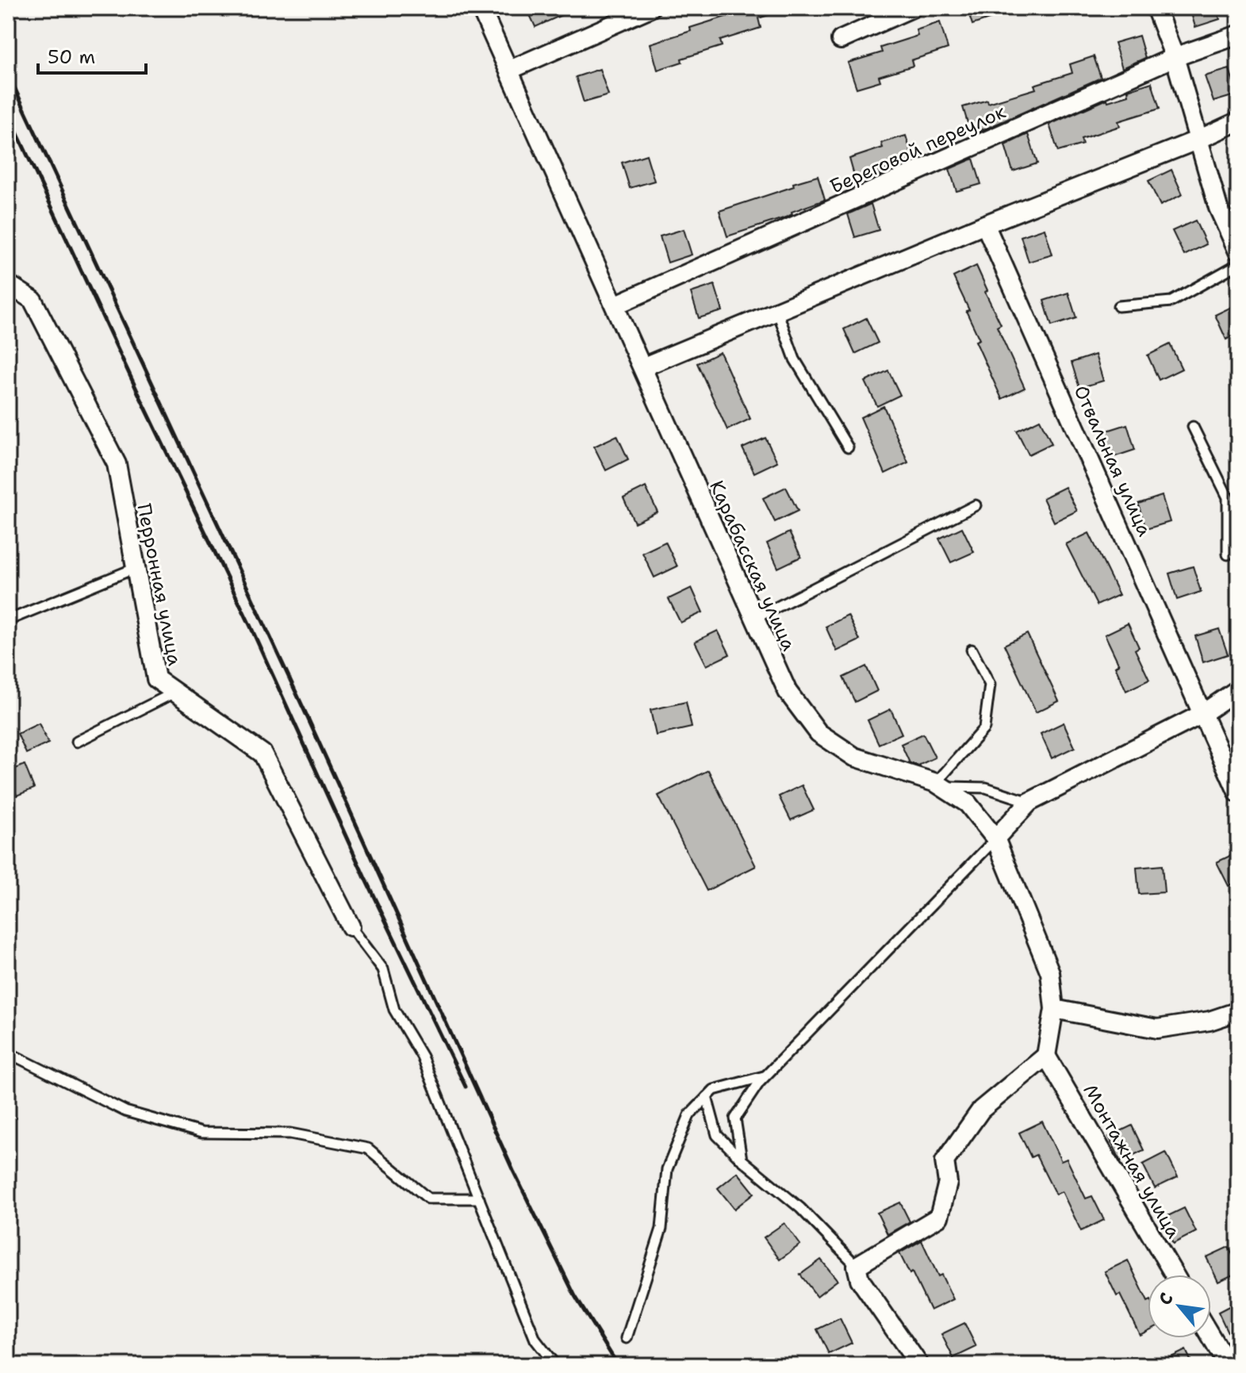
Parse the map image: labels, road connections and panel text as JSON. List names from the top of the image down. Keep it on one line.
{"streets":{"street":["Береговой переулок","Отвальная улица","Карабасская улица","Перронная улица","Монтажная улица"]},"crossings":[["Береговой переулок","Карабасская улица"],["Карабасская улица","Монтажная улица"]],"scale_bar":"50 m","north":"top left"}
